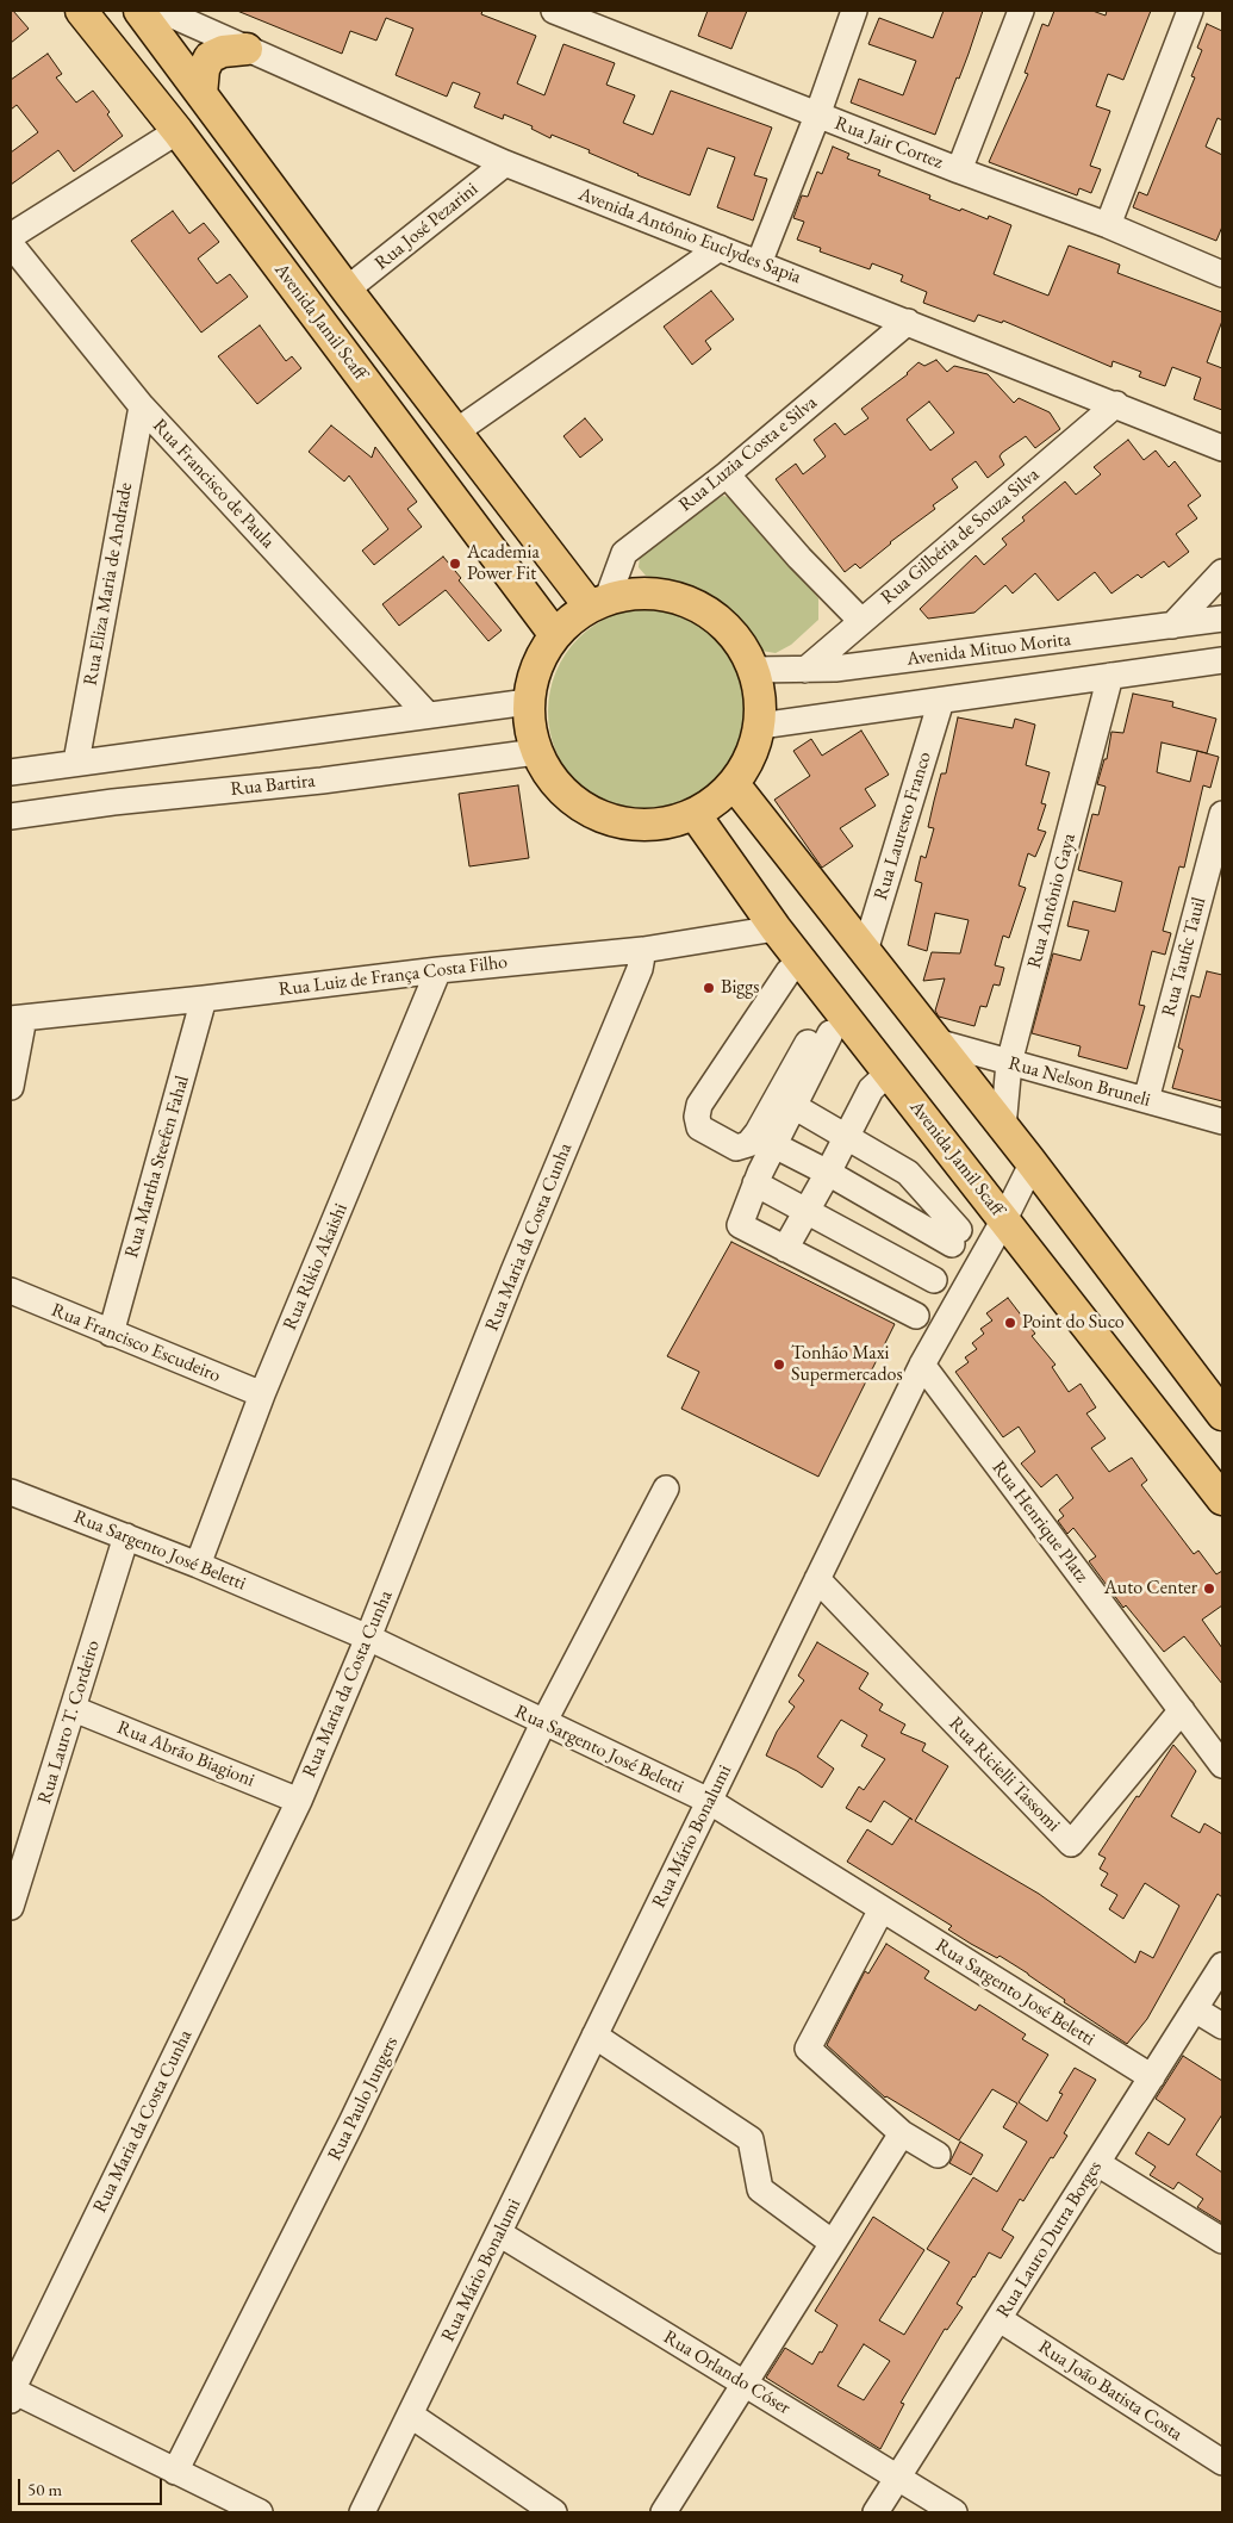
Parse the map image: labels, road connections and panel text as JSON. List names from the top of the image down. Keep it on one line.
{"streets":{"main road":["Avenida Jamil Scaff"],"street":["Rua Jair Cortez","Rua José Pezarini","Avenida Antônio Euclydes Sapia","Rua Luzia Costa e Silva","Rua Francisco de Paula","Rua Gilbéria de Souza Silva","Rua Eliza Maria de Andrade","Avenida Mituo Morita","Rua Bartira","Rua Lauresto Franco","Rua Antônio Gaya","Rua Taufic Tauil","Rua Luiz de França Costa Filho","Rua Nelson Bruneli","Rua Martha Steefen Fahal","Rua Maria da Costa Cunha","Rua Rikio Akaishi","Rua Francisco Escudeiro","Rua Henrique Platz","Rua Sargento José Beletti","Rua Lauro T. Cordeiro","Rua Abrão Biagioni","Rua Ricielli Tassomi","Rua Mário Bonalumi","Rua Paulo Jungers","Rua Lauro Dutra Borges","Rua Orlando Cóser","Rua João Batista Costa"]},"crossings":[["Rua José Pezarini","Avenida Antônio Euclydes Sapia"],["Avenida Antônio Euclydes Sapia","Rua Luzia Costa e Silva"],["Avenida Antônio Euclydes Sapia","Rua Gilbéria de Souza Silva"],["Avenida Jamil Scaff","Rua Luiz de França Costa Filho"],["Avenida Jamil Scaff","Rua Mário Bonalumi"],["Rua Francisco de Paula","Rua Eliza Maria de Andrade"],["Rua Gilbéria de Souza Silva","Avenida Mituo Morita"],["Rua Antônio Gaya","Rua Nelson Bruneli"],["Rua Taufic Tauil","Rua Nelson Bruneli"],["Rua Luiz de França Costa Filho","Rua Martha Steefen Fahal"],["Rua Luiz de França Costa Filho","Rua Maria da Costa Cunha"],["Rua Luiz de França Costa Filho","Rua Rikio Akaishi"],["Rua Martha Steefen Fahal","Rua Francisco Escudeiro"],["Rua Maria da Costa Cunha","Rua Sargento José Beletti"],["Rua Maria da Costa Cunha","Rua Abrão Biagioni"],["Rua Rikio Akaishi","Rua Francisco Escudeiro"],["Rua Rikio Akaishi","Rua Sargento José Beletti"],["Rua Henrique Platz","Rua Ricielli Tassomi"],["Rua Henrique Platz","Rua Mário Bonalumi"],["Rua Sargento José Beletti","Rua Lauro T. Cordeiro"],["Rua Sargento José Beletti","Rua Mário Bonalumi"],["Rua Sargento José Beletti","Rua Paulo Jungers"],["Rua Sargento José Beletti","Rua Lauro Dutra Borges"],["Rua Lauro T. Cordeiro","Rua Abrão Biagioni"],["Rua Ricielli Tassomi","Rua Mário Bonalumi"],["Rua Mário Bonalumi","Rua Orlando Cóser"],["Rua Lauro Dutra Borges","Rua Orlando Cóser"],["Rua Lauro Dutra Borges","Rua João Batista Costa"]],"places":["Academia Power Fit","Biggs","Point do Suco","Tonhão Maxi Supermercados","Auto Center"],"scale_bar":"50 m"}
